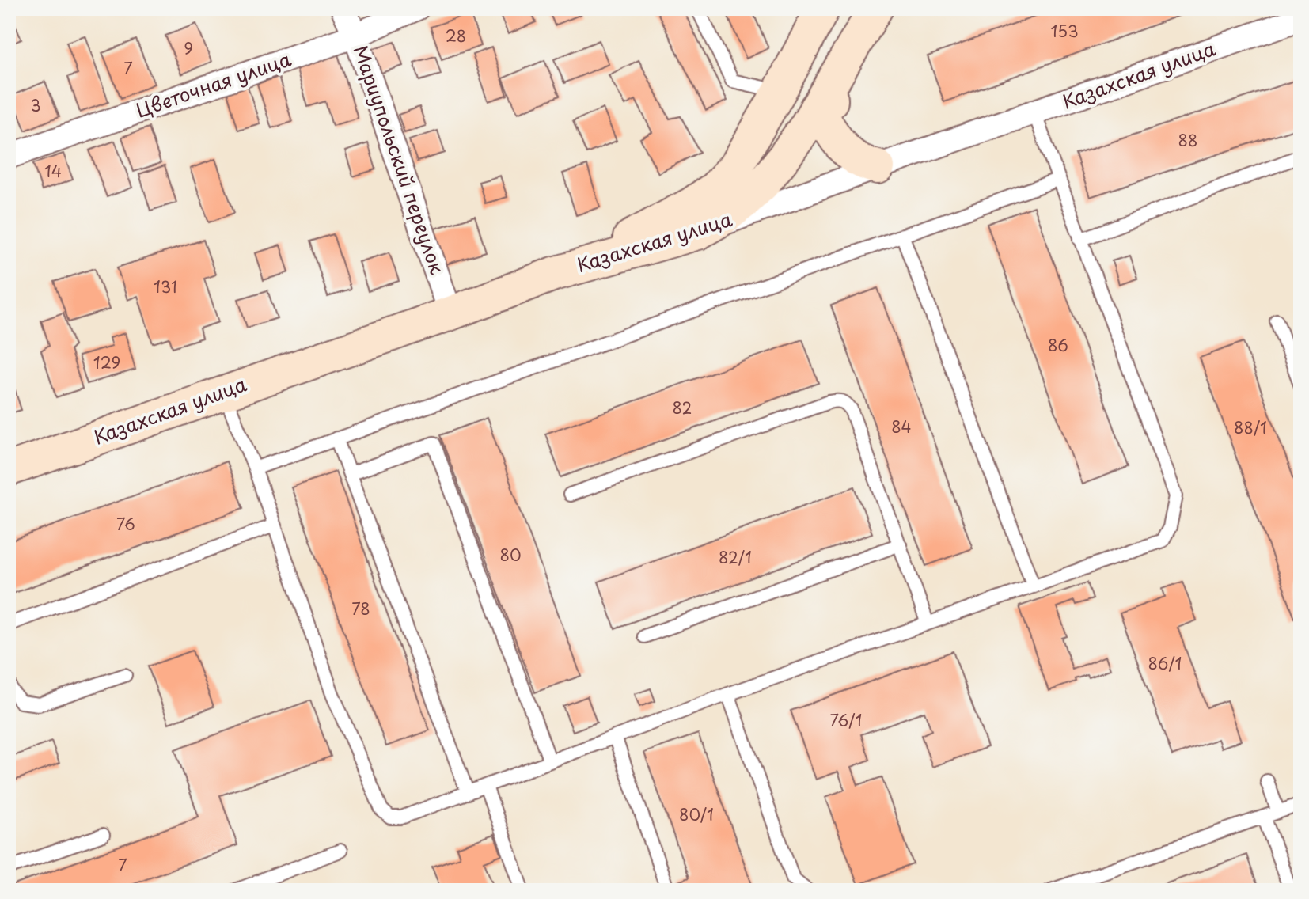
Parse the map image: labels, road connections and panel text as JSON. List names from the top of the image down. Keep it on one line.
{"streets":{"main road":["Казахская улица"],"street":["Цветочная улица","Мариупольский переулок"]},"crossings":[["Казахская улица","Мариупольский переулок"],["Цветочная улица","Мариупольский переулок"]],"house_numbers":["153","28","9","7","3","88","14","131","86","129","82","84","88/1","76","80","82/1","78","86/1","76/1","80/1","7"]}
